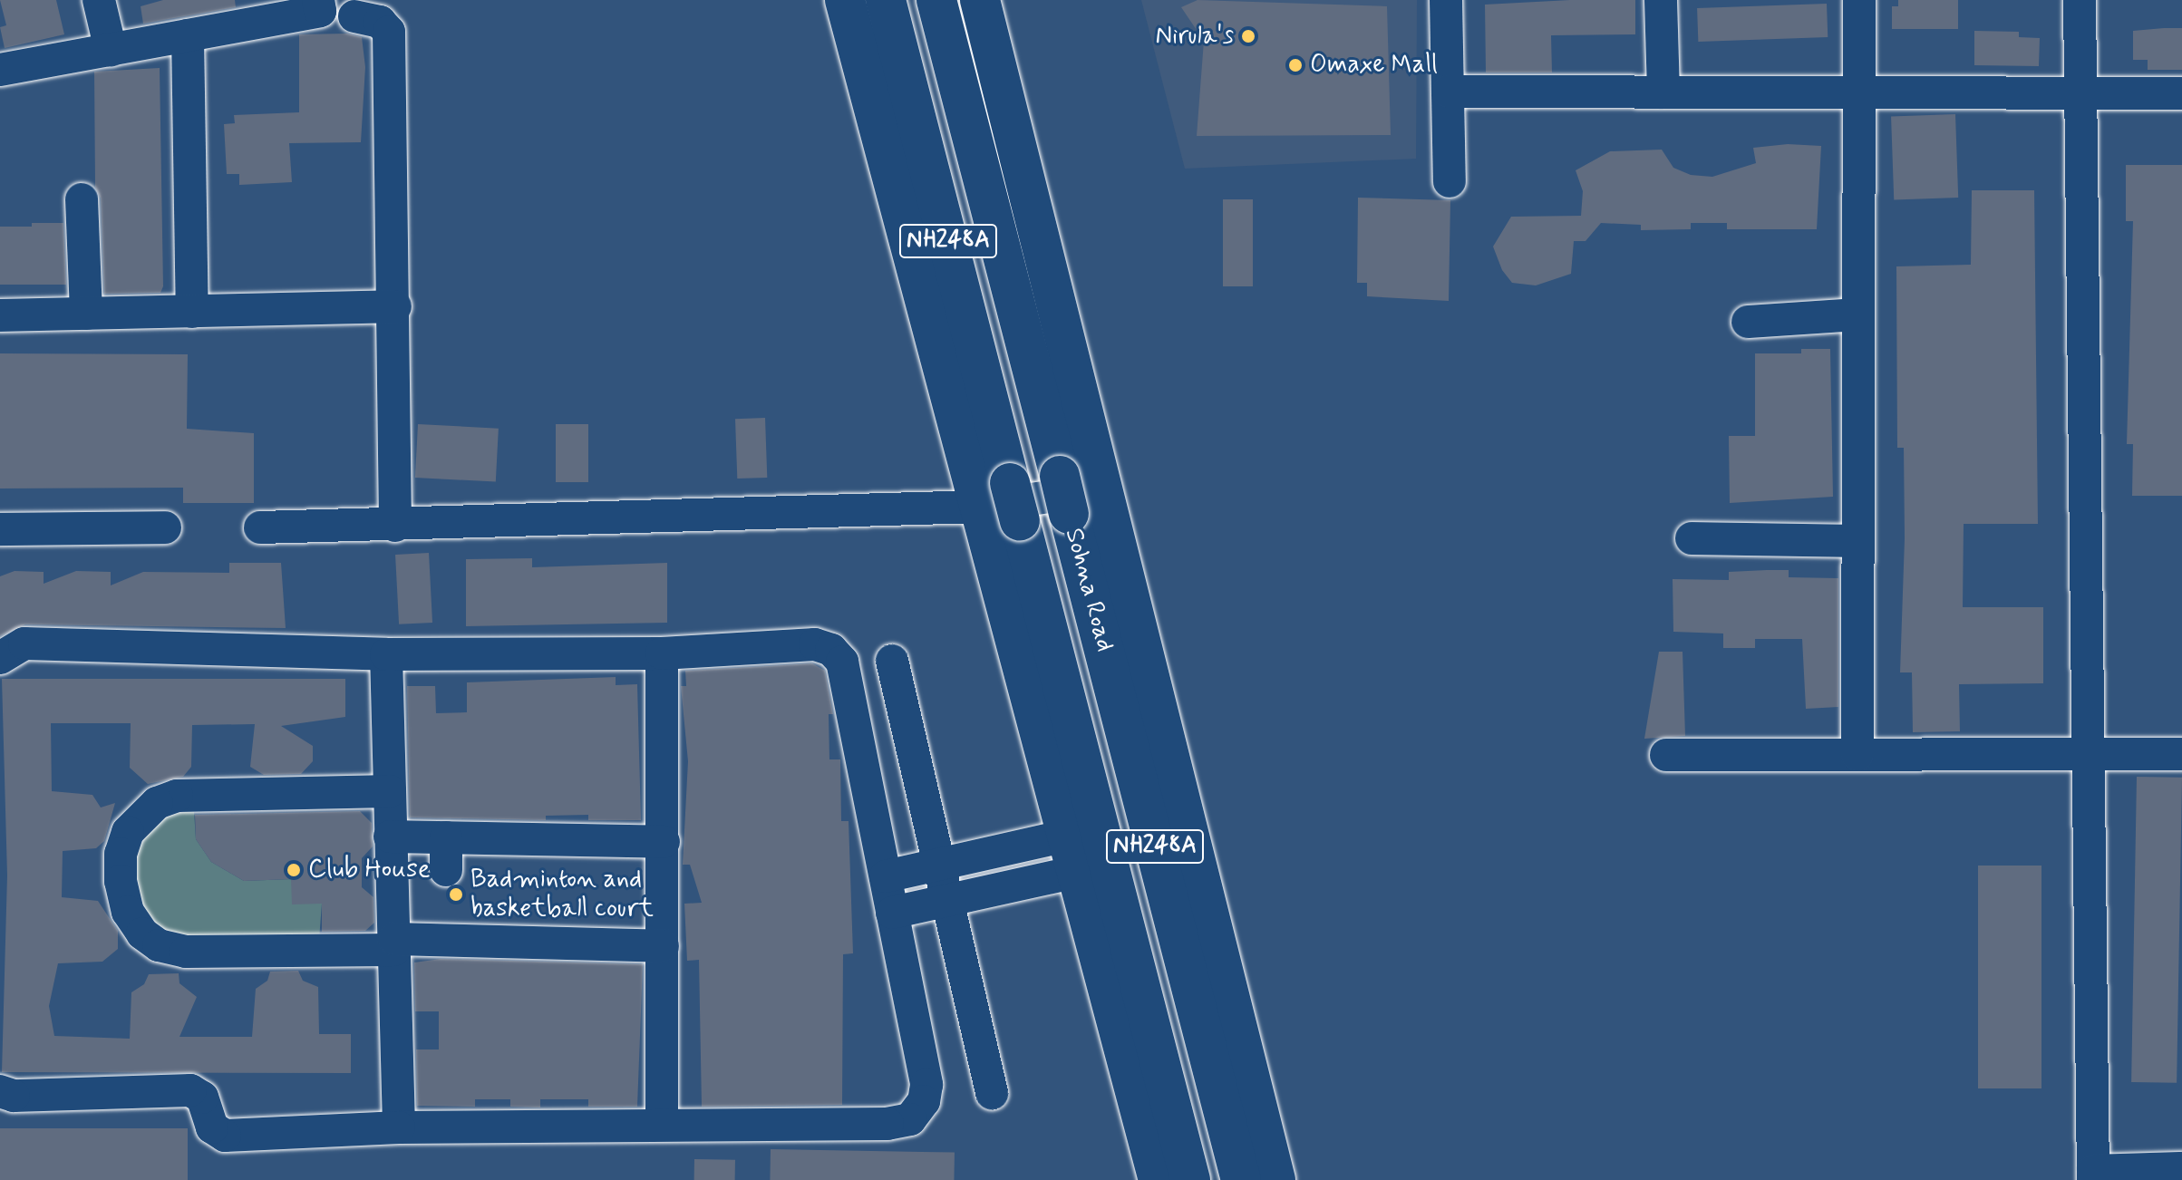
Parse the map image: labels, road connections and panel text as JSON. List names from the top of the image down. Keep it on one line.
{"streets":{"main road":["NH248A","Sohna Road"]},"places":["Nirula's","Omaxe Mall","Club House","Badminton and basketball court"]}
